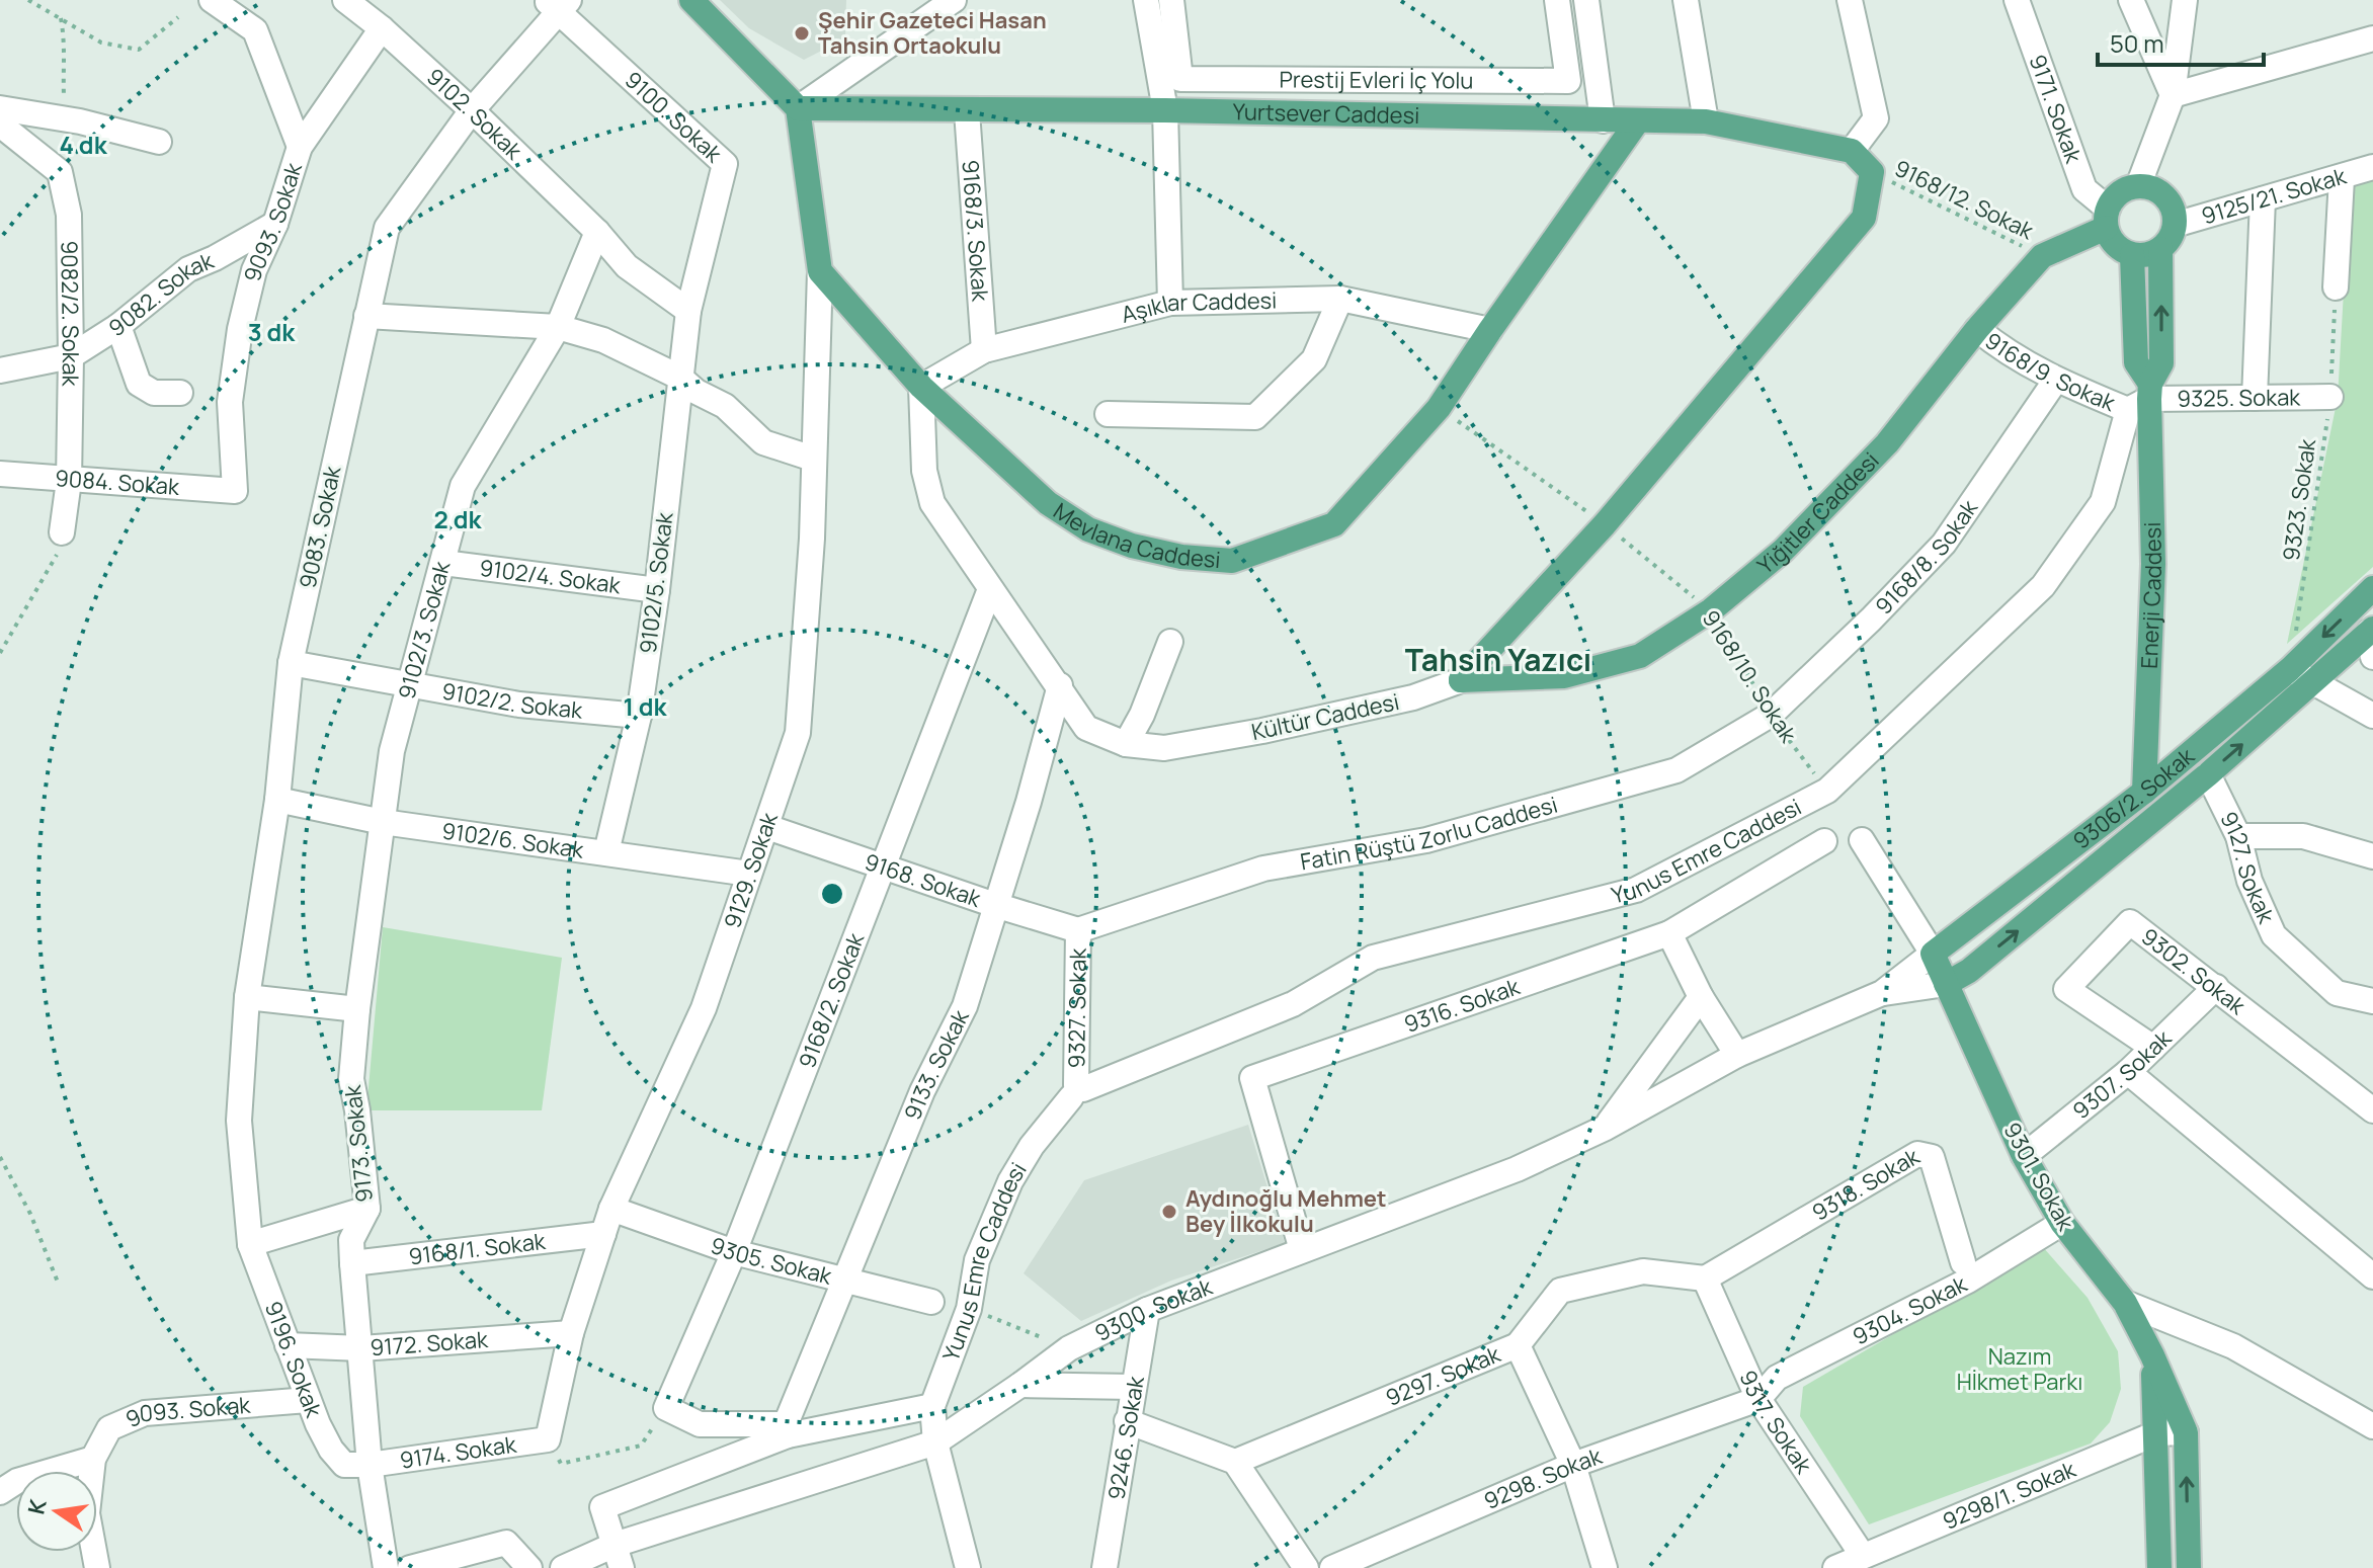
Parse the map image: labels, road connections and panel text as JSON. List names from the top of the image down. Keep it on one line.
{"streets":{"main road":["Yurtsever Caddesi","Yiğitler Caddesi","Mevlana Caddesi","Enerji Caddesi","Kültür Caddesi","9306/2. Sokak","Yunus Emre Caddesi","9301. Sokak"],"street":["Prestij Evleri İç Yolu","9171. Sokak","9102. Sokak","9100. Sokak","9125/21. Sokak","9093. Sokak","9168/3. Sokak","9082. Sokak","Aşıklar Caddesi","9082/2. Sokak","9168/9. Sokak","9325. Sokak","9084. Sokak","9083. Sokak","9168/8. Sokak","9102/4. Sokak","9102/5. Sokak","9102/3. Sokak","9102/2. Sokak","Fatin Rüştü Zorlu Caddesi","9102/6. Sokak","9127. Sokak","9129. Sokak","9168. Sokak","9302. Sokak","9168/2. Sokak","9316. Sokak","9327. Sokak","9133. Sokak","9307. Sokak","9173. Sokak","9318. Sokak","9168/1. Sokak","9305. Sokak","9304. Sokak","9300. Sokak","9172. Sokak","9196. Sokak","9297. Sokak","9317. Sokak","9246. Sokak","9174. Sokak","9298. Sokak","9298/1. Sokak"],"path":["9168/12. Sokak","9323. Sokak","9168/10. Sokak"]},"crossings":[["9171. Sokak","9125/21. Sokak"],["9171. Sokak","Yiğitler Caddesi"],["9171. Sokak","Yunus Emre Caddesi"],["9102. Sokak","9100. Sokak"],["9102. Sokak","9093. Sokak"],["9102. Sokak","9083. Sokak"],["9102. Sokak","9102/5. Sokak"],["9102. Sokak","9102/3. Sokak"],["Yurtsever Caddesi","9168/3. Sokak"],["Yurtsever Caddesi","Mevlana Caddesi"],["9100. Sokak","9083. Sokak"],["9100. Sokak","9102/5. Sokak"],["9125/21. Sokak","Yiğitler Caddesi"],["9125/21. Sokak","Yunus Emre Caddesi"],["9168/12. Sokak","Yiğitler Caddesi"],["9168/12. Sokak","Kültür Caddesi"],["9093. Sokak","9082. Sokak"],["9093. Sokak","9084. Sokak"],["9093. Sokak","9196. Sokak"],["9168/3. Sokak","Aşıklar Caddesi"],["9082. Sokak","9082/2. Sokak"],["Aşıklar Caddesi","Mevlana Caddesi"],["Aşıklar Caddesi","Kültür Caddesi"],["9082/2. Sokak","9084. Sokak"],["9168/9. Sokak","9325. Sokak"],["9168/9. Sokak","Yiğitler Caddesi"],["9168/9. Sokak","9168/8. Sokak"],["9168/9. Sokak","Enerji Caddesi"],["9168/9. Sokak","Yunus Emre Caddesi"],["9325. Sokak","9323. Sokak"],["9325. Sokak","Enerji Caddesi"],["9325. Sokak","Yunus Emre Caddesi"],["9323. Sokak","9306/2. Sokak"],["Yiğitler Caddesi","9168/10. Sokak"],["Yiğitler Caddesi","Kültür Caddesi"],["Yiğitler Caddesi","Yunus Emre Caddesi"],["9083. Sokak","9102/2. Sokak"],["9083. Sokak","9102/6. Sokak"],["9083. Sokak","9196. Sokak"],["Mevlana Caddesi","9168/10. Sokak"],["Mevlana Caddesi","Kültür Caddesi"],["Mevlana Caddesi","9129. Sokak"],["9168/8. Sokak","9168/10. Sokak"],["9168/8. Sokak","Fatin Rüştü Zorlu Caddesi"],["9102/4. Sokak","9102/5. Sokak"],["9102/4. Sokak","9102/3. Sokak"],["9102/5. Sokak","9102/2. Sokak"],["9102/5. Sokak","9102/6. Sokak"],["Enerji Caddesi","9306/2. Sokak"],["Enerji Caddesi","Yunus Emre Caddesi"],["9102/3. Sokak","9102/2. Sokak"],["9102/3. Sokak","9102/6. Sokak"],["9102/3. Sokak","9173. Sokak"],["9168/10. Sokak","Kültür Caddesi"],["9168/10. Sokak","Fatin Rüştü Zorlu Caddesi"],["9168/10. Sokak","Yunus Emre Caddesi"],["Kültür Caddesi","9168/2. Sokak"],["Kültür Caddesi","9133. Sokak"],["9306/2. Sokak","9127. Sokak"],["9306/2. Sokak","9301. Sokak"],["9306/2. Sokak","9300. Sokak"],["Fatin Rüştü Zorlu Caddesi","9168. Sokak"],["Fatin Rüştü Zorlu Caddesi","9327. Sokak"],["9102/6. Sokak","9129. Sokak"],["9102/6. Sokak","9173. Sokak"],["Yunus Emre Caddesi","9327. Sokak"],["Yunus Emre Caddesi","9300. Sokak"],["9129. Sokak","9168. Sokak"],["9129. Sokak","9168/1. Sokak"],["9129. Sokak","9305. Sokak"],["9129. Sokak","9172. Sokak"],["9129. Sokak","9174. Sokak"],["9168. Sokak","9168/2. Sokak"],["9168. Sokak","9327. Sokak"],["9168. Sokak","9133. Sokak"],["9302. Sokak","9307. Sokak"],["9168/2. Sokak","9305. Sokak"],["9316. Sokak","9300. Sokak"],["9133. Sokak","9305. Sokak"],["9307. Sokak","9301. Sokak"],["9173. Sokak","9168/1. Sokak"],["9173. Sokak","9172. Sokak"],["9173. Sokak","9196. Sokak"],["9173. Sokak","9174. Sokak"],["9301. Sokak","9304. Sokak"],["9301. Sokak","9298/1. Sokak"],["9318. Sokak","9317. Sokak"],["9304. Sokak","9317. Sokak"],["9304. Sokak","9298. Sokak"],["9300. Sokak","9246. Sokak"],["9172. Sokak","9196. Sokak"],["9196. Sokak","9174. Sokak"],["9297. Sokak","9298. Sokak"],["9317. Sokak","9298. Sokak"],["9317. Sokak","9298/1. Sokak"]],"districts":["Tahsin Yazıcı"],"parks":["Nazım Hİkmet Parkı"],"places":["Şehir Gazeteci Hasan Tahsin Ortaokulu","Aydınoğlu Mehmet Bey İlkokulu"],"scale_bar":"50 m","north":"left","rings":["4 dk","3 dk","2 dk","1 dk"]}
